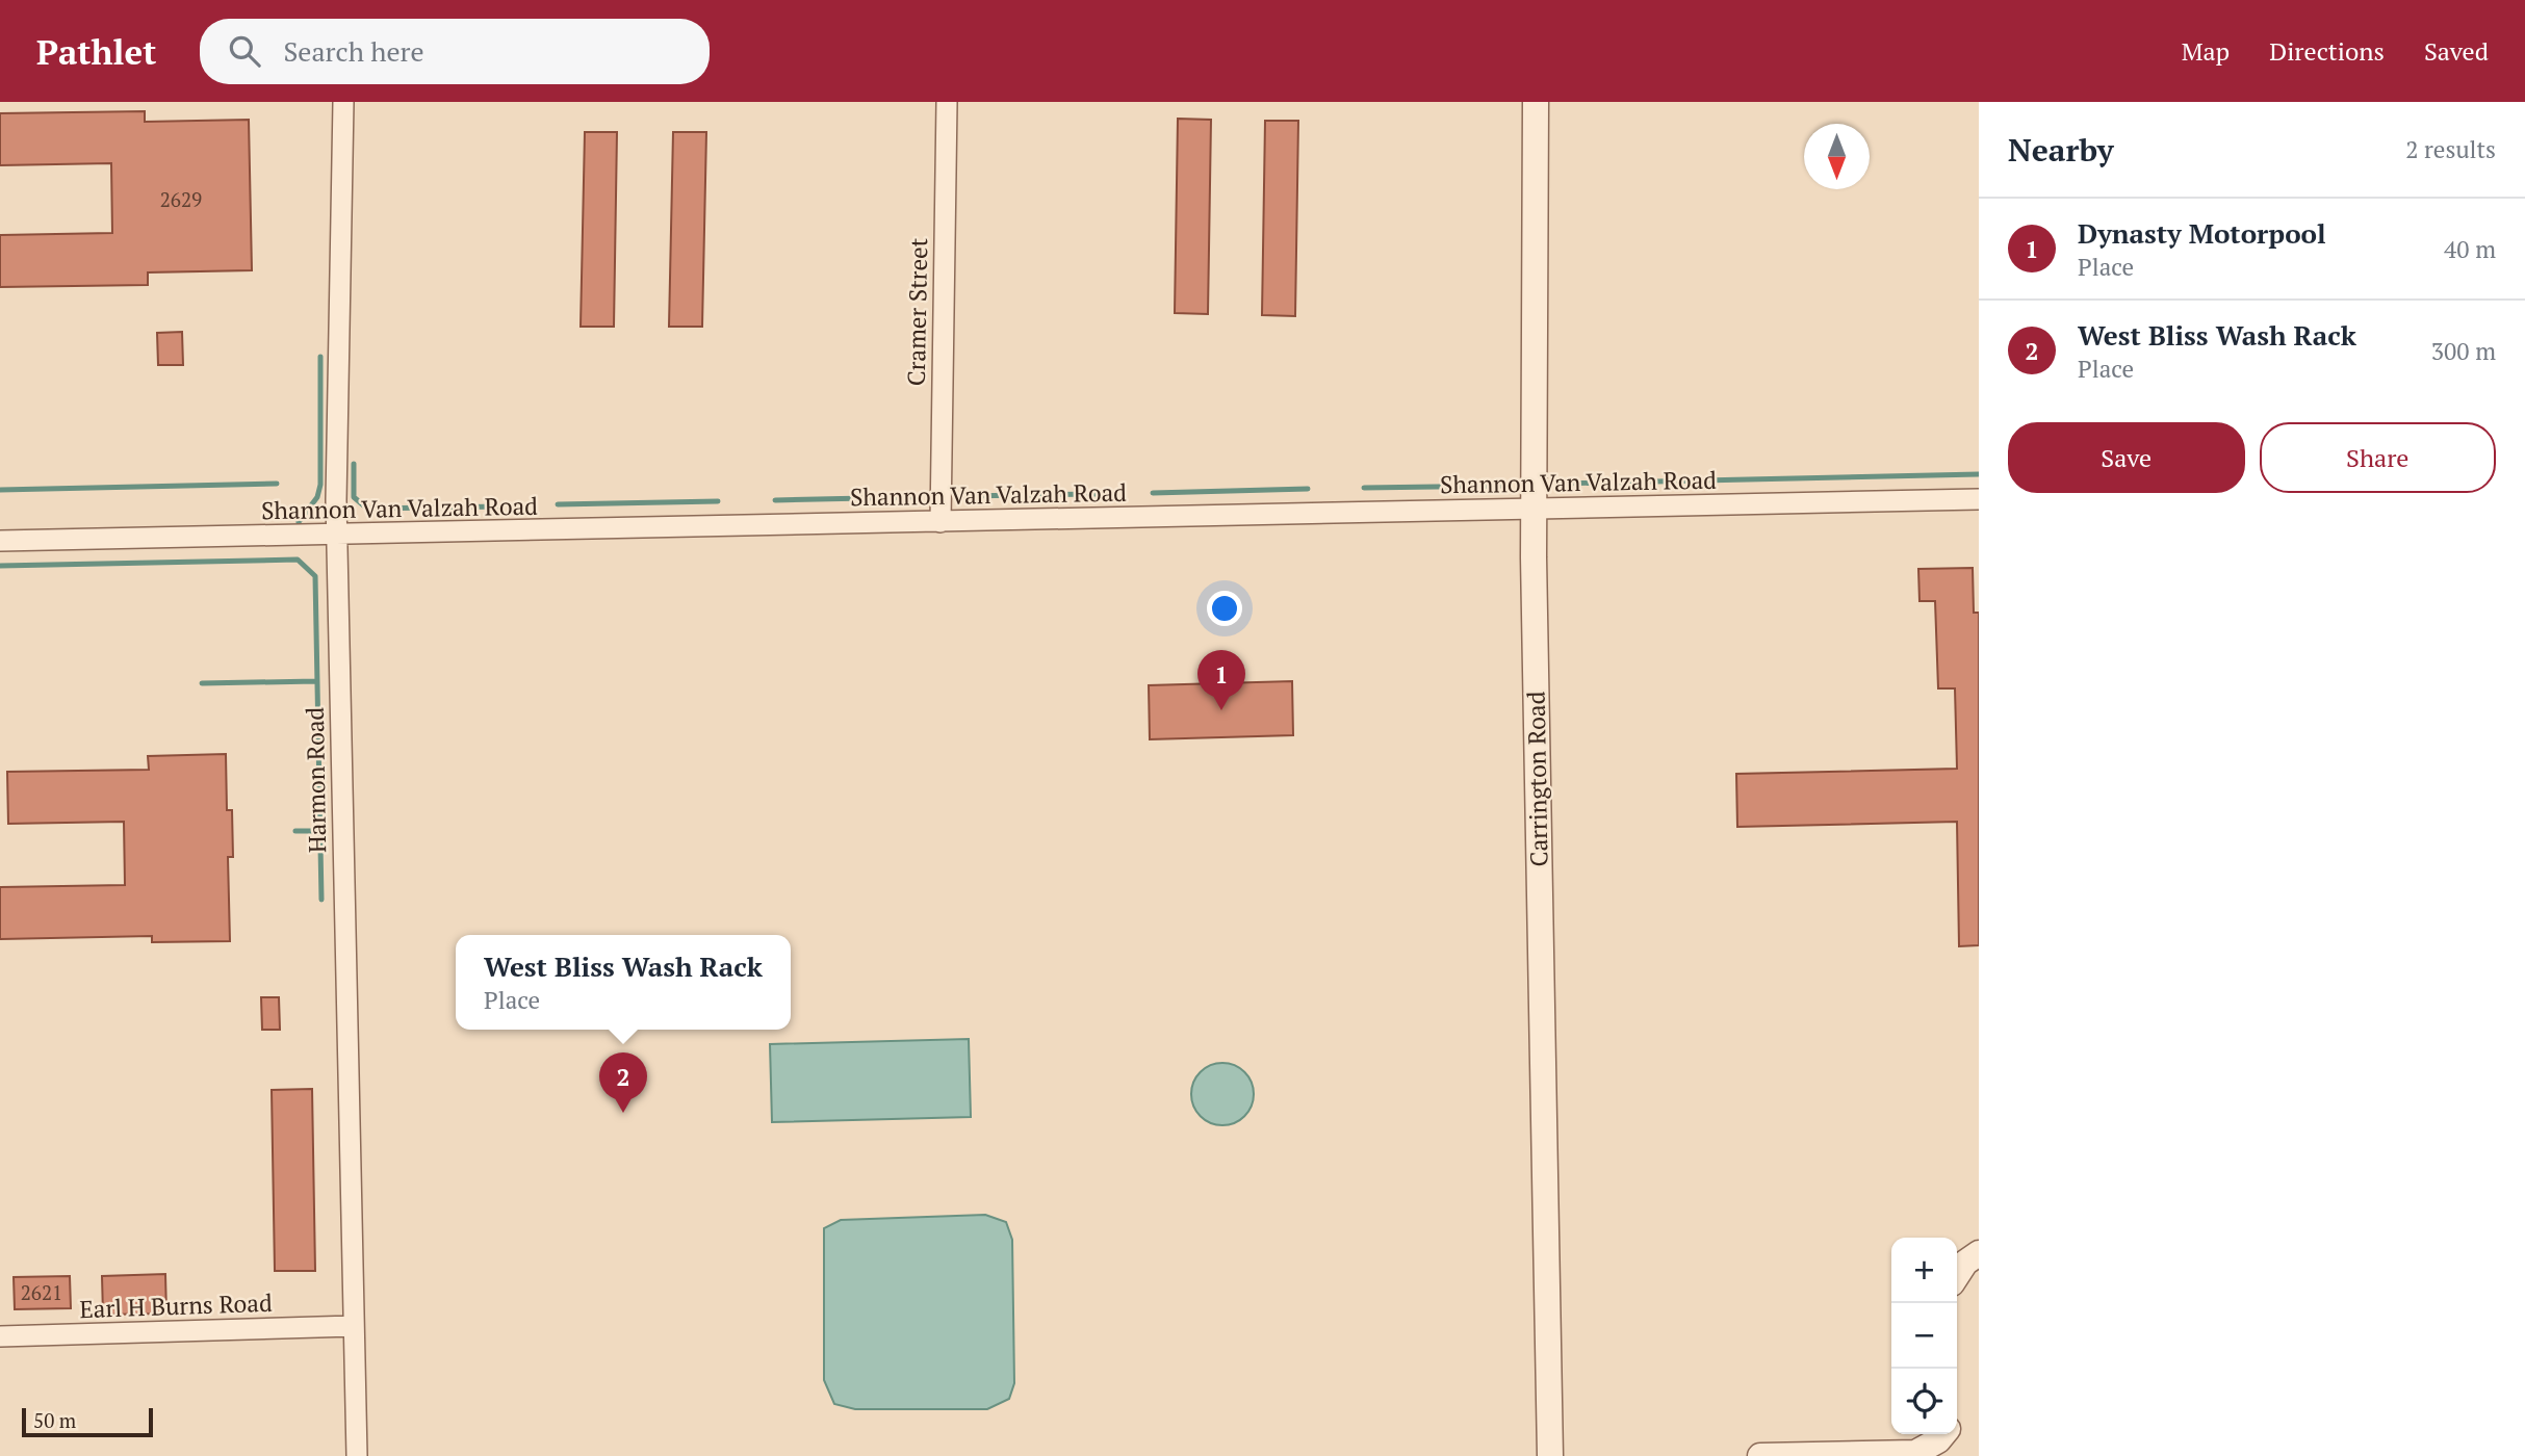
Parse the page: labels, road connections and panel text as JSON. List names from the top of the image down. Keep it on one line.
{"streets":{"street":["Cramer Street","Shannon Van Valzah Road","Carrington Road","Harmon Road","Earl H Burns Road"]},"crossings":[["Cramer Street","Shannon Van Valzah Road"],["Shannon Van Valzah Road","Carrington Road"],["Shannon Van Valzah Road","Harmon Road"],["Harmon Road","Earl H Burns Road"]],"house_numbers":["2629","2621"],"scale_bar":"50 m","north":"bottom","page":{"header":"Pathlet","search":"Search here","nav":["Map","Directions","Saved"],"heading":["Nearby","2 results"],"list":[{"mark":"1","name":"Dynasty Motorpool","note":"Place","value":"40 m"},{"mark":"2","name":"West Bliss Wash Rack","note":"Place","value":"300 m"}],"buttons":["Save","Share"],"pins":["1","2"],"popup":["West Bliss Wash Rack","Place"],"map_buttons":["+","−"],"scale":"50 m"}}
